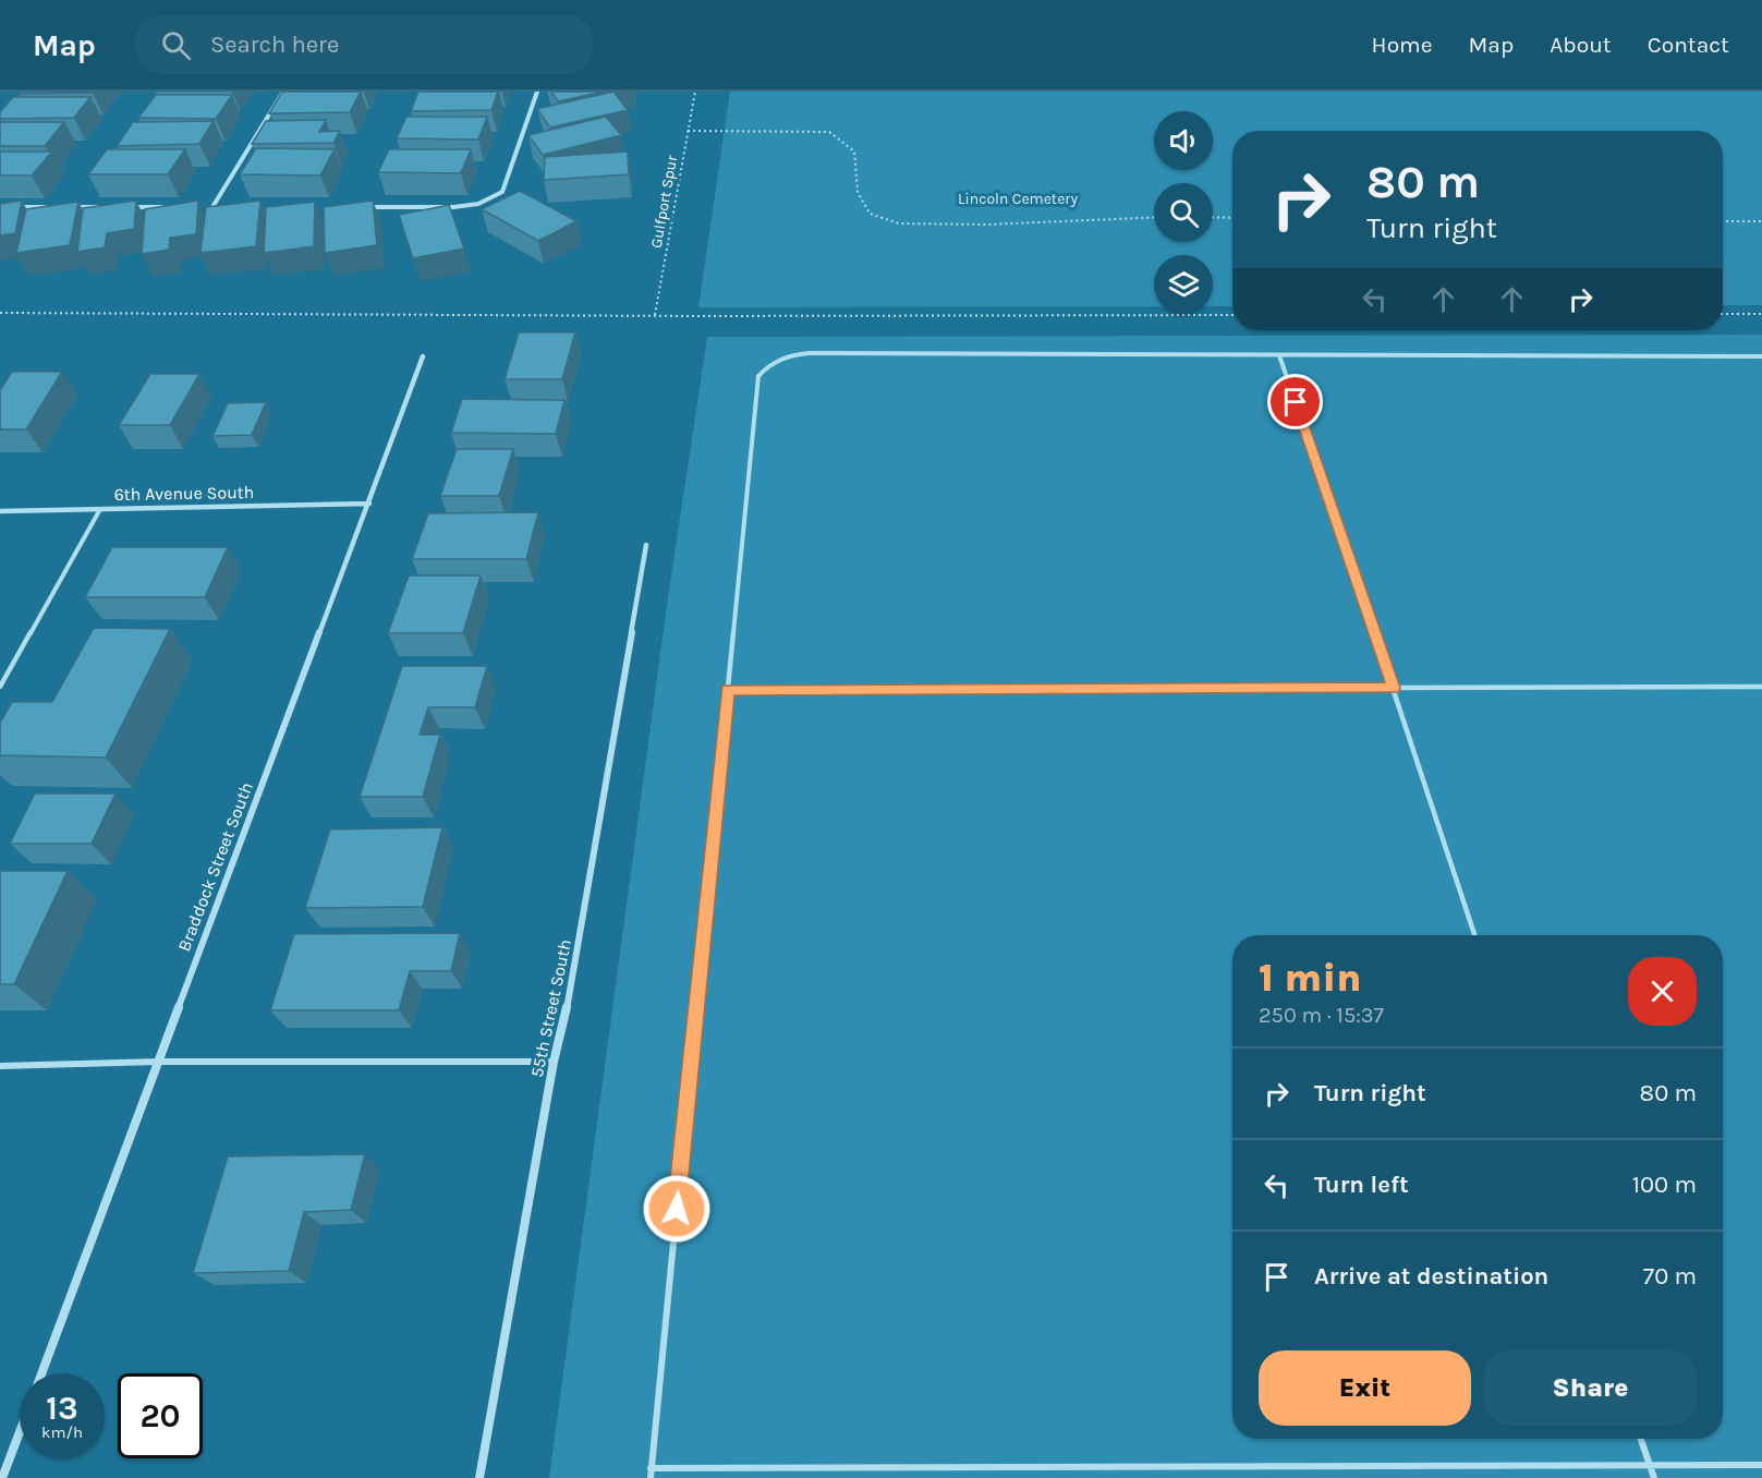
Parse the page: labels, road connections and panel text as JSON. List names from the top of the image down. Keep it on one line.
{"streets":{"street":["6th Avenue South","Braddock Street South","55th Street South"],"path":["Gulfport Spur"]},"crossings":[["6th Avenue South","Braddock Street South"]],"parks":["Lincoln Cemetery"],"page":{"header":"Map","search":"Search here","nav":["Home","Map","About","Contact"],"turn":["80 m","Turn right"],"heading":["1 min","250 m · 15:37"],"list":[{"name":"Turn right","value":"80 m"},{"name":"Turn left","value":"100 m"},{"name":"Arrive at destination","value":"70 m"}],"buttons":["Exit","Share"],"speed":"13 km/h","limit":"20"}}
